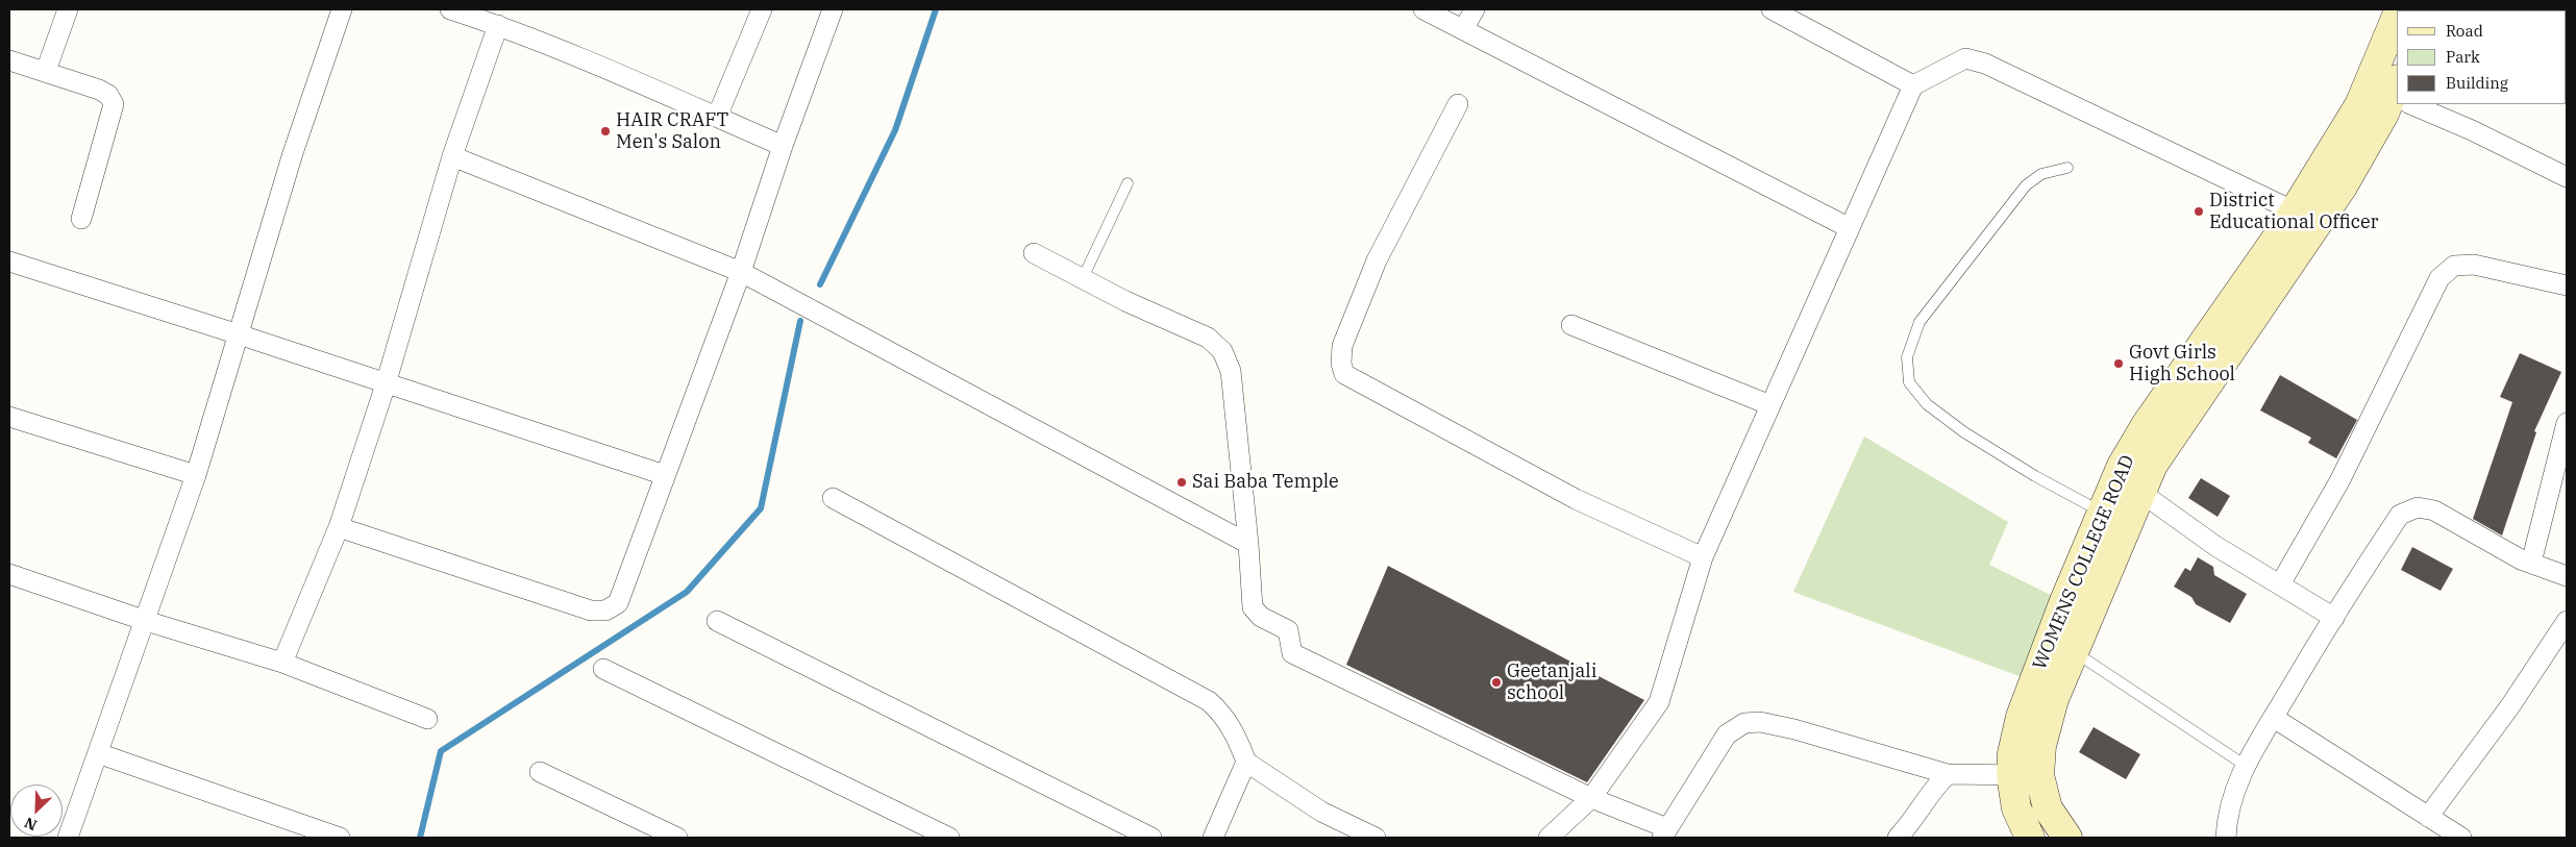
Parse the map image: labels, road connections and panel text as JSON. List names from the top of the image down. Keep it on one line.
{"streets":{"main road":["WOMENS COLLEGE ROAD"]},"places":["HAIR CRAFT Men's Salon","District Educational Officer","Govt Girls High School","Sai Baba Temple","Geetanjali school"],"legend":["Road","Park","Building"],"north":"bottom left"}
